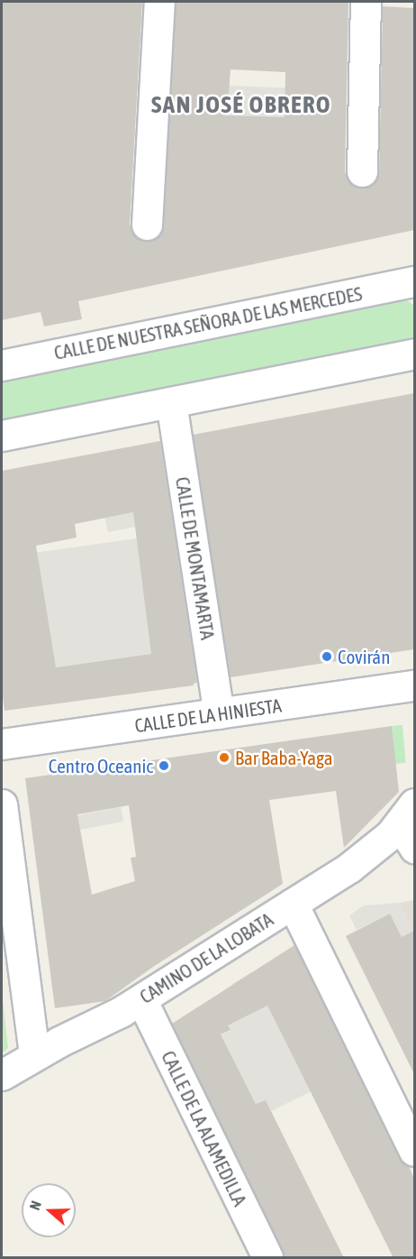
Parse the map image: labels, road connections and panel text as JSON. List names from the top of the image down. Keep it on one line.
{"streets":{"street":["CALLE DE NUESTRA SEÑORA DE LAS MERCEDES","CALLE DE MONTAMARTA","CALLE DE LA HINIESTA","CAMINO DE LA LOBATA","CALLE DE LA ALAMEDILLA"]},"crossings":[["CALLE DE MONTAMARTA","CALLE DE LA HINIESTA"],["CAMINO DE LA LOBATA","CALLE DE LA ALAMEDILLA"]],"districts":["SAN JOSÉ OBRERO"],"places":["Covirán","Bar Baba-Yaga","Centro Oceanic"],"north":"left"}
